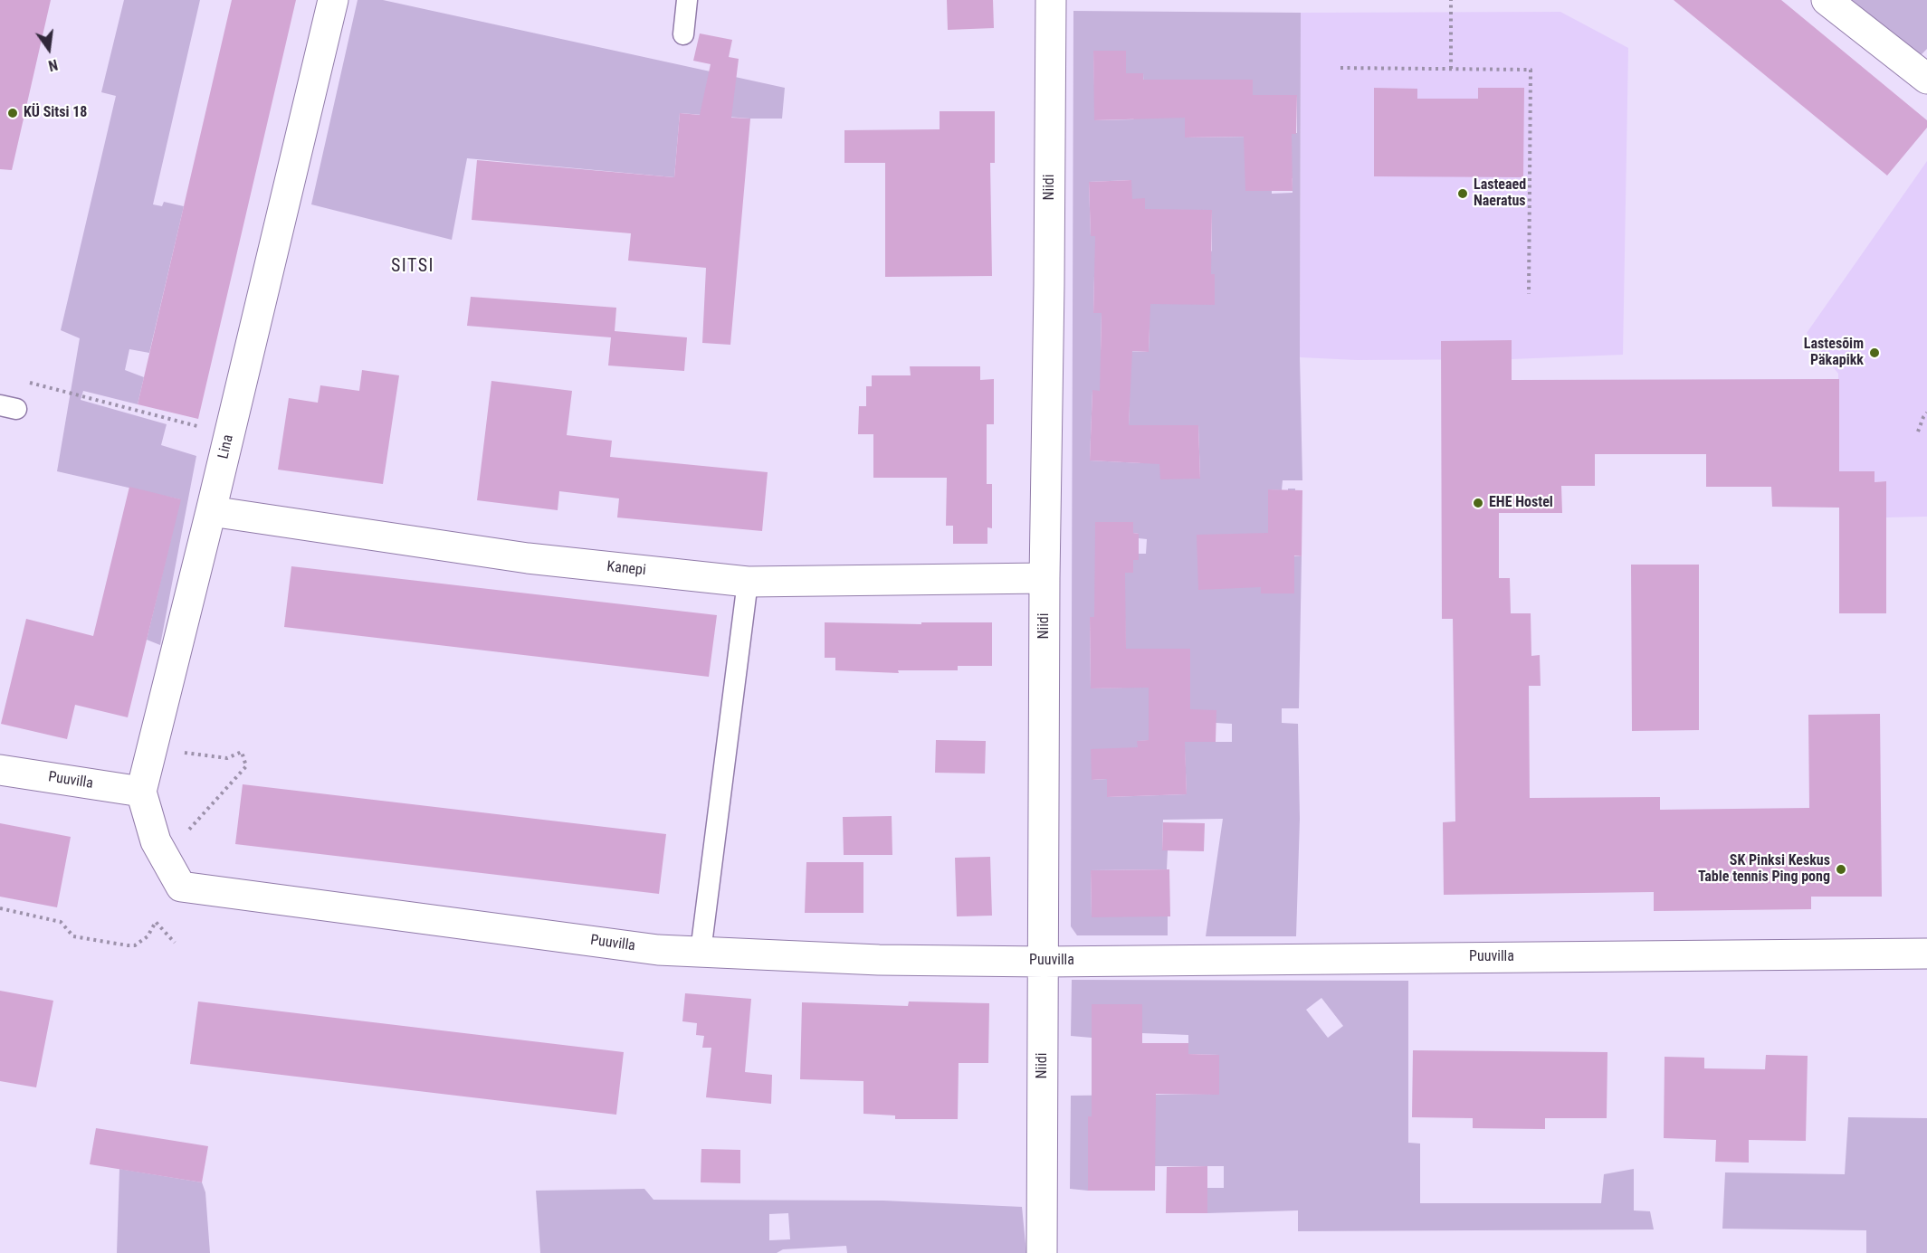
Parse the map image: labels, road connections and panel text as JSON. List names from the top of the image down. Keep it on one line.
{"streets":{"street":["Niidi","Lina","Kanepi","Puuvilla"]},"crossings":[["Niidi","Kanepi"],["Niidi","Puuvilla"],["Lina","Kanepi"],["Lina","Puuvilla"]],"districts":["SITSI"],"places":["KÜ Sitsi 18","Lasteaed Naeratus","Lastesõim Päkapikk","EHE Hostel","SK Pinksi Keskus Table tennis Ping pong"],"north":"bottom"}
